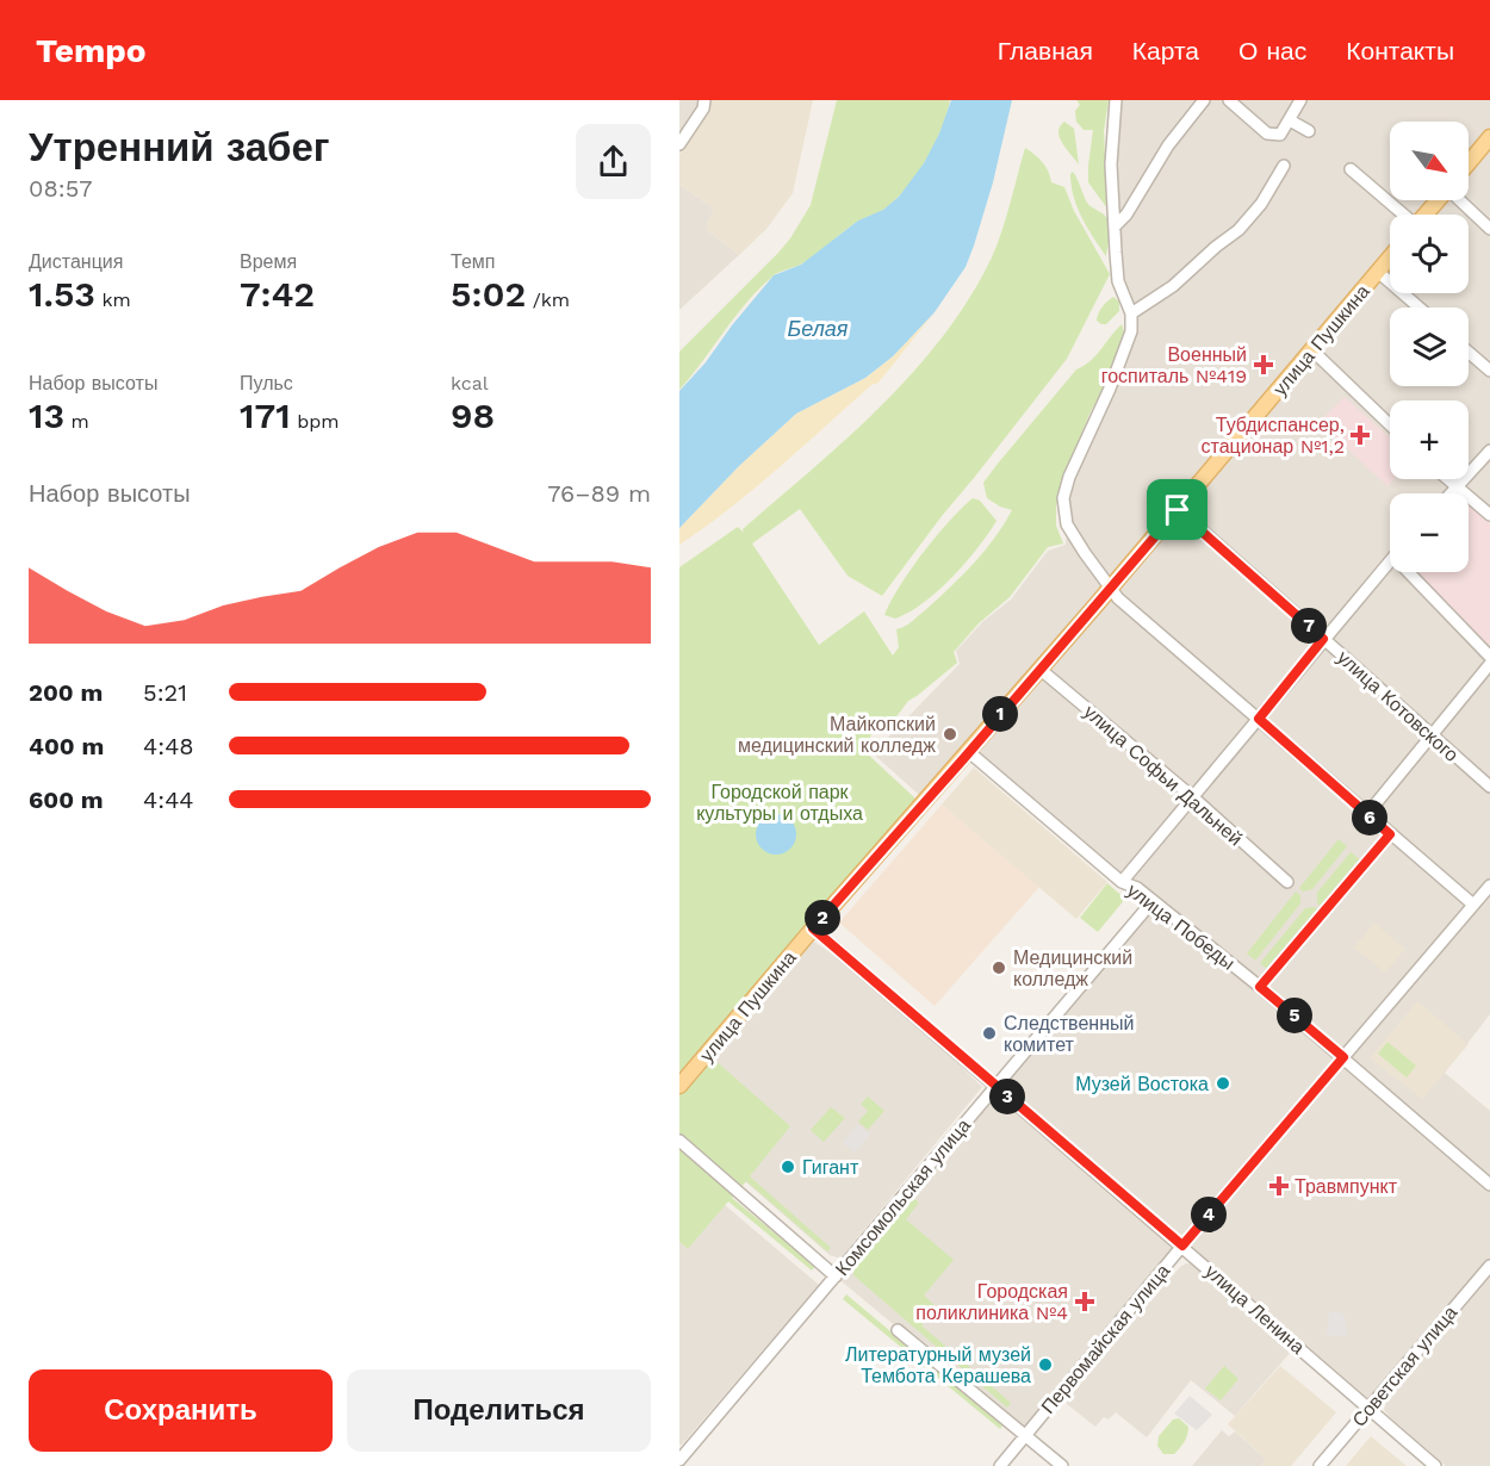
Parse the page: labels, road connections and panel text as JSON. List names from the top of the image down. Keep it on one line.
{"streets":{"main road":["улица Пушкина"],"street":["улица Котовского","улица Софьи Дальней","улица Победы","Комсомольская улица","улица Ленина","Первомайская улица","Советская улица"]},"crossings":[["улица Пушкина","улица Котовского"],["улица Пушкина","улица Софьи Дальней"],["улица Пушкина","улица Победы"],["улица Пушкина","улица Ленина"],["улица Победы","Комсомольская улица"],["улица Победы","Первомайская улица"],["Комсомольская улица","улица Ленина"],["улица Ленина","Первомайская улица"],["улица Ленина","Советская улица"]],"water":["Белая"],"parks":["Городской парк культуры и отдыха"],"places":{"health":["Военный госпиталь №419","Тубдиспансер, стационар №1,2","Травмпункт","Городская поликлиника №4"],"other":["Майкопский медицинский колледж","Медицинский колледж","Следственный комитет","Музей Востока","Гигант","Литературный музей Тембота Керашева"]},"north":"bottom right","page":{"header":"Tempo","nav":["Главная","Карта","О нас","Контакты"],"heading":["Утренний забег","08:57"],"map_buttons":["+","−"],"stats":[["Дистанция","1.53 km"],["Время","7:42"],["Темп","5:02 /km"],["Набор высоты","13 m"],["Пульс","171 bpm"],["kcal","98"]],"chart":["Набор высоты","76–89 m"],"pins":["7","1","6","2","5","3","4"],"list":[{"name":"200 m","note":"5:21"},{"name":"400 m","note":"4:48"},{"name":"600 m","note":"4:44"}],"buttons":["Сохранить","Поделиться"]}}
